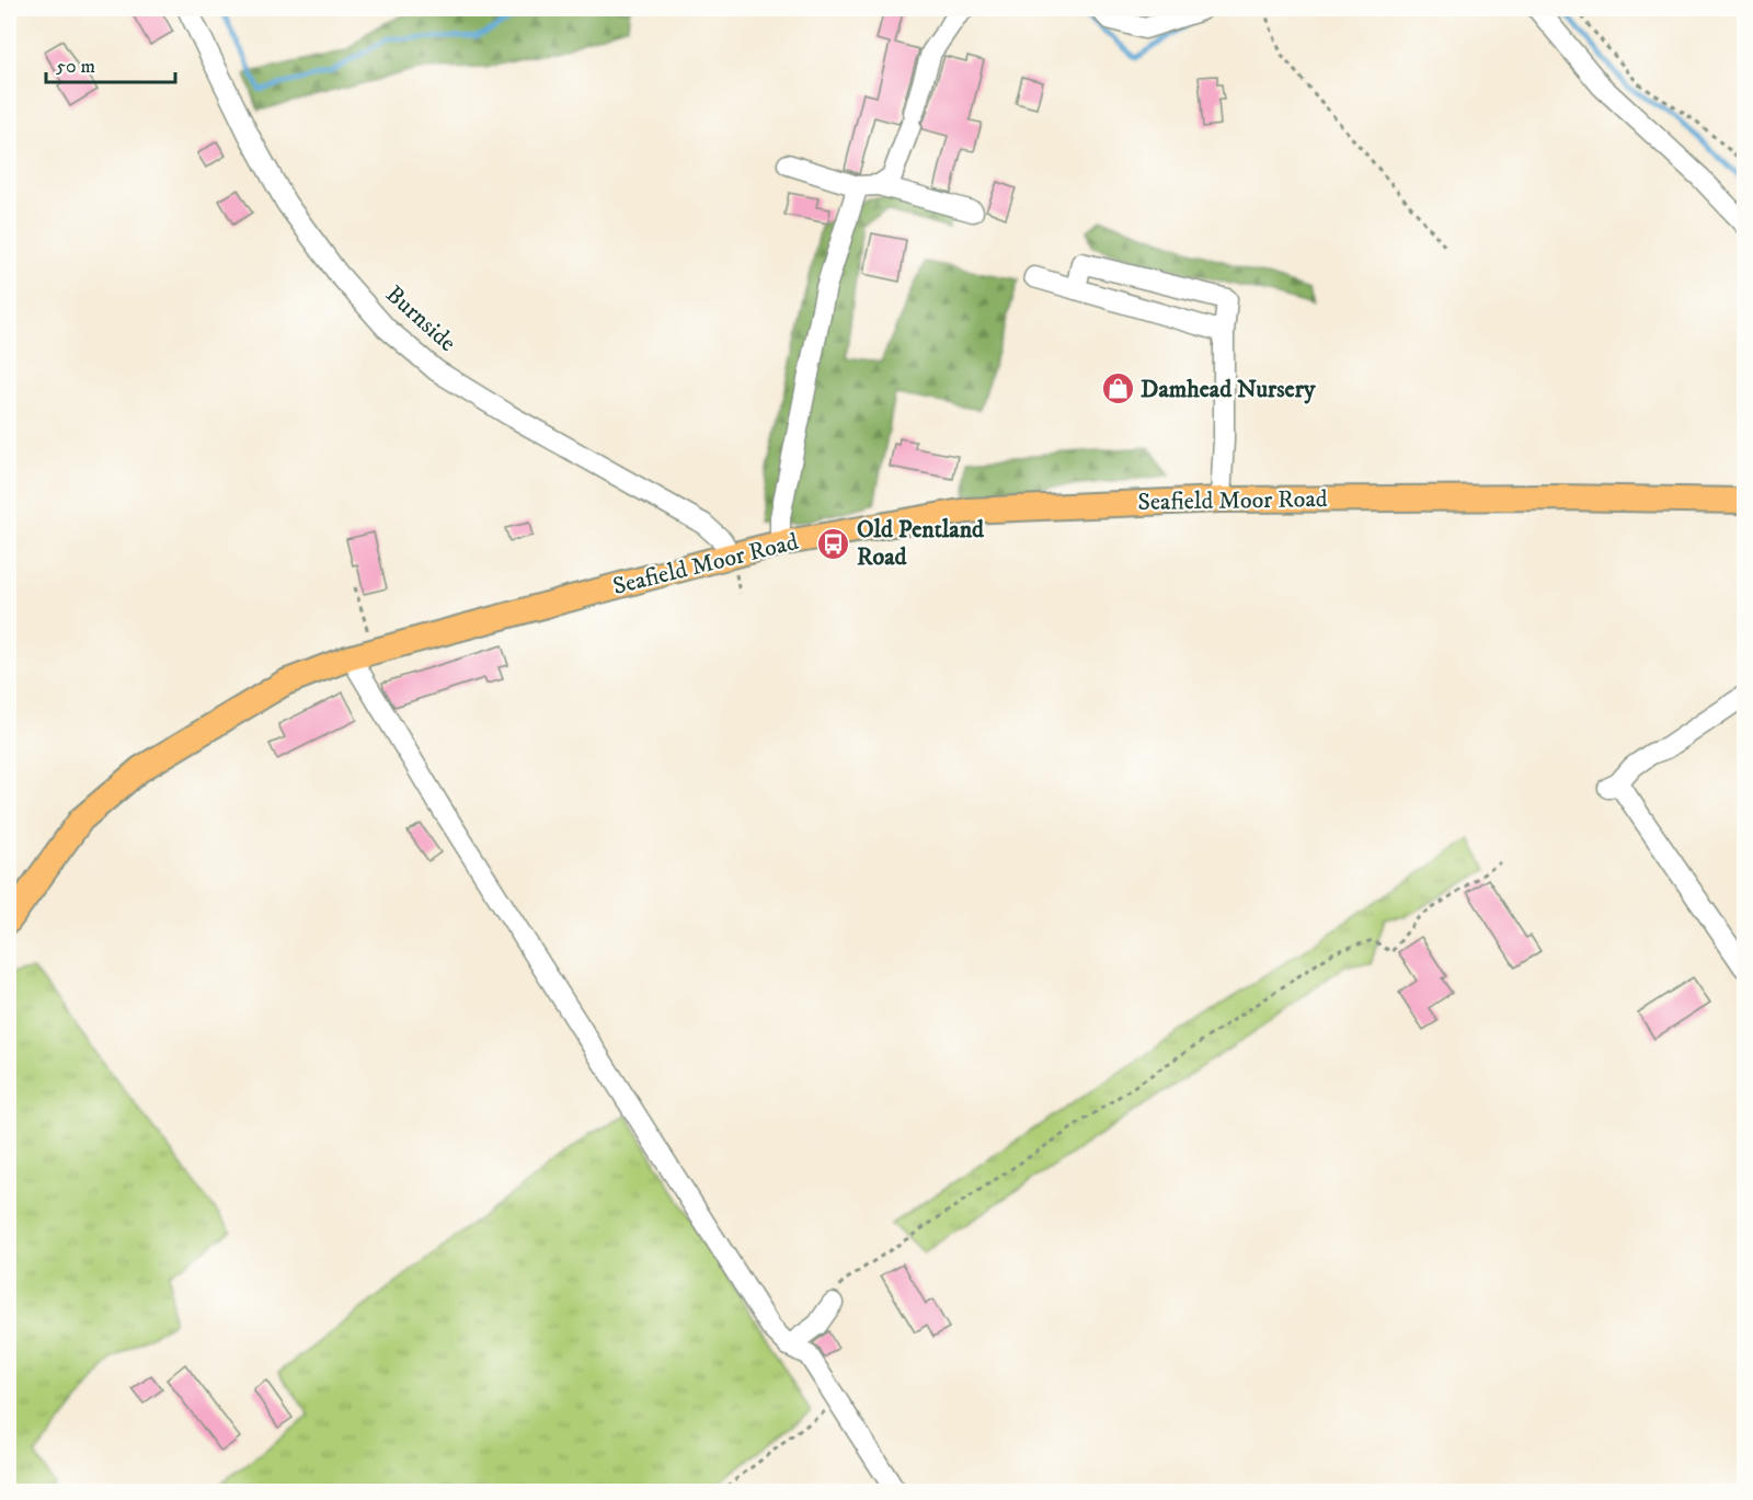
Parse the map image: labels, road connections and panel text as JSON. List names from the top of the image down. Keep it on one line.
{"streets":{"main road":["Seafield Moor Road"],"street":["Burnside"]},"crossings":[["Burnside","Seafield Moor Road"]],"places":{"shop":["Damhead Nursery"],"bus stop":["Old Pentland Road"]},"scale_bar":"50 m"}
